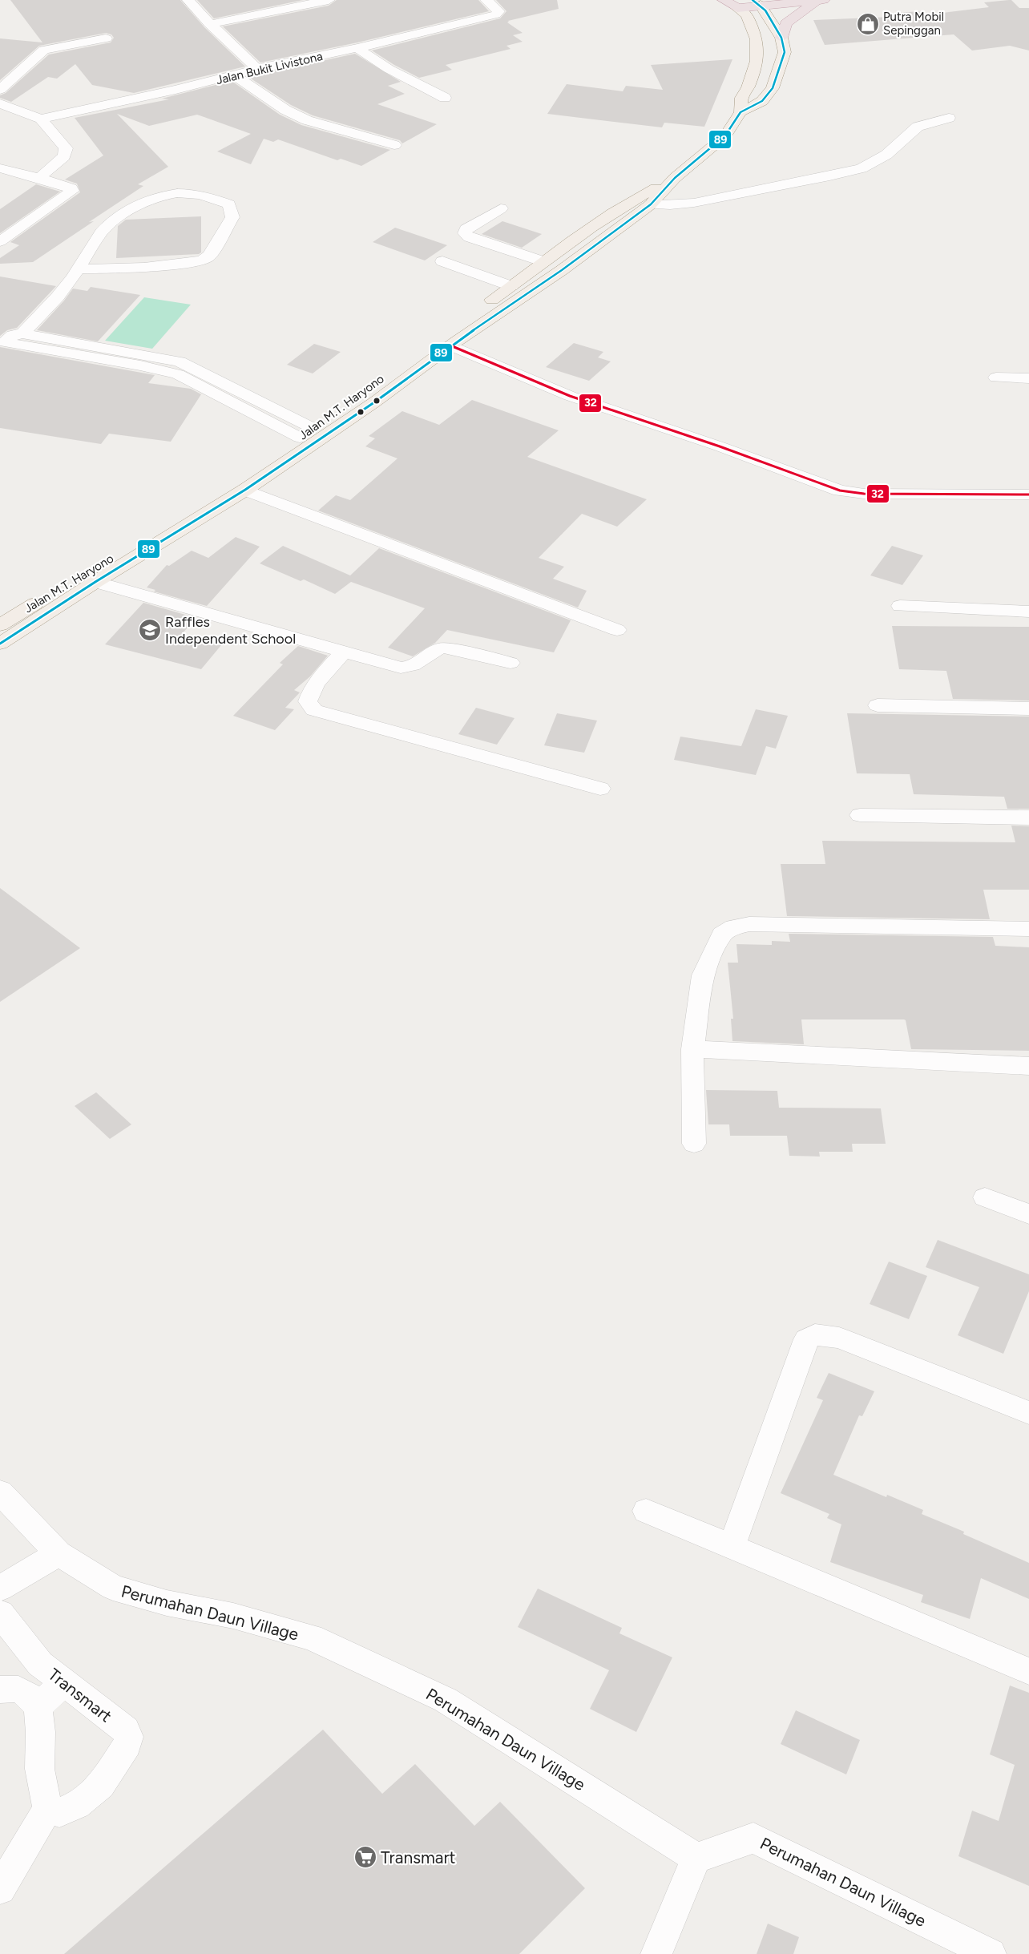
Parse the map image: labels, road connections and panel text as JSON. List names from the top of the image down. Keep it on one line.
{"streets":{"highway":["Jalan M.T. Haryono"],"street":["Jalan Bukit Livistona","Perumahan Daun Village","Transmart"]},"places":{"shop":["Putra Mobil Sepinggan"],"school or university":["Raffles Independent School"],"supermarket":["Transmart"]},"lines":["transit line 89","transit line 32"]}
